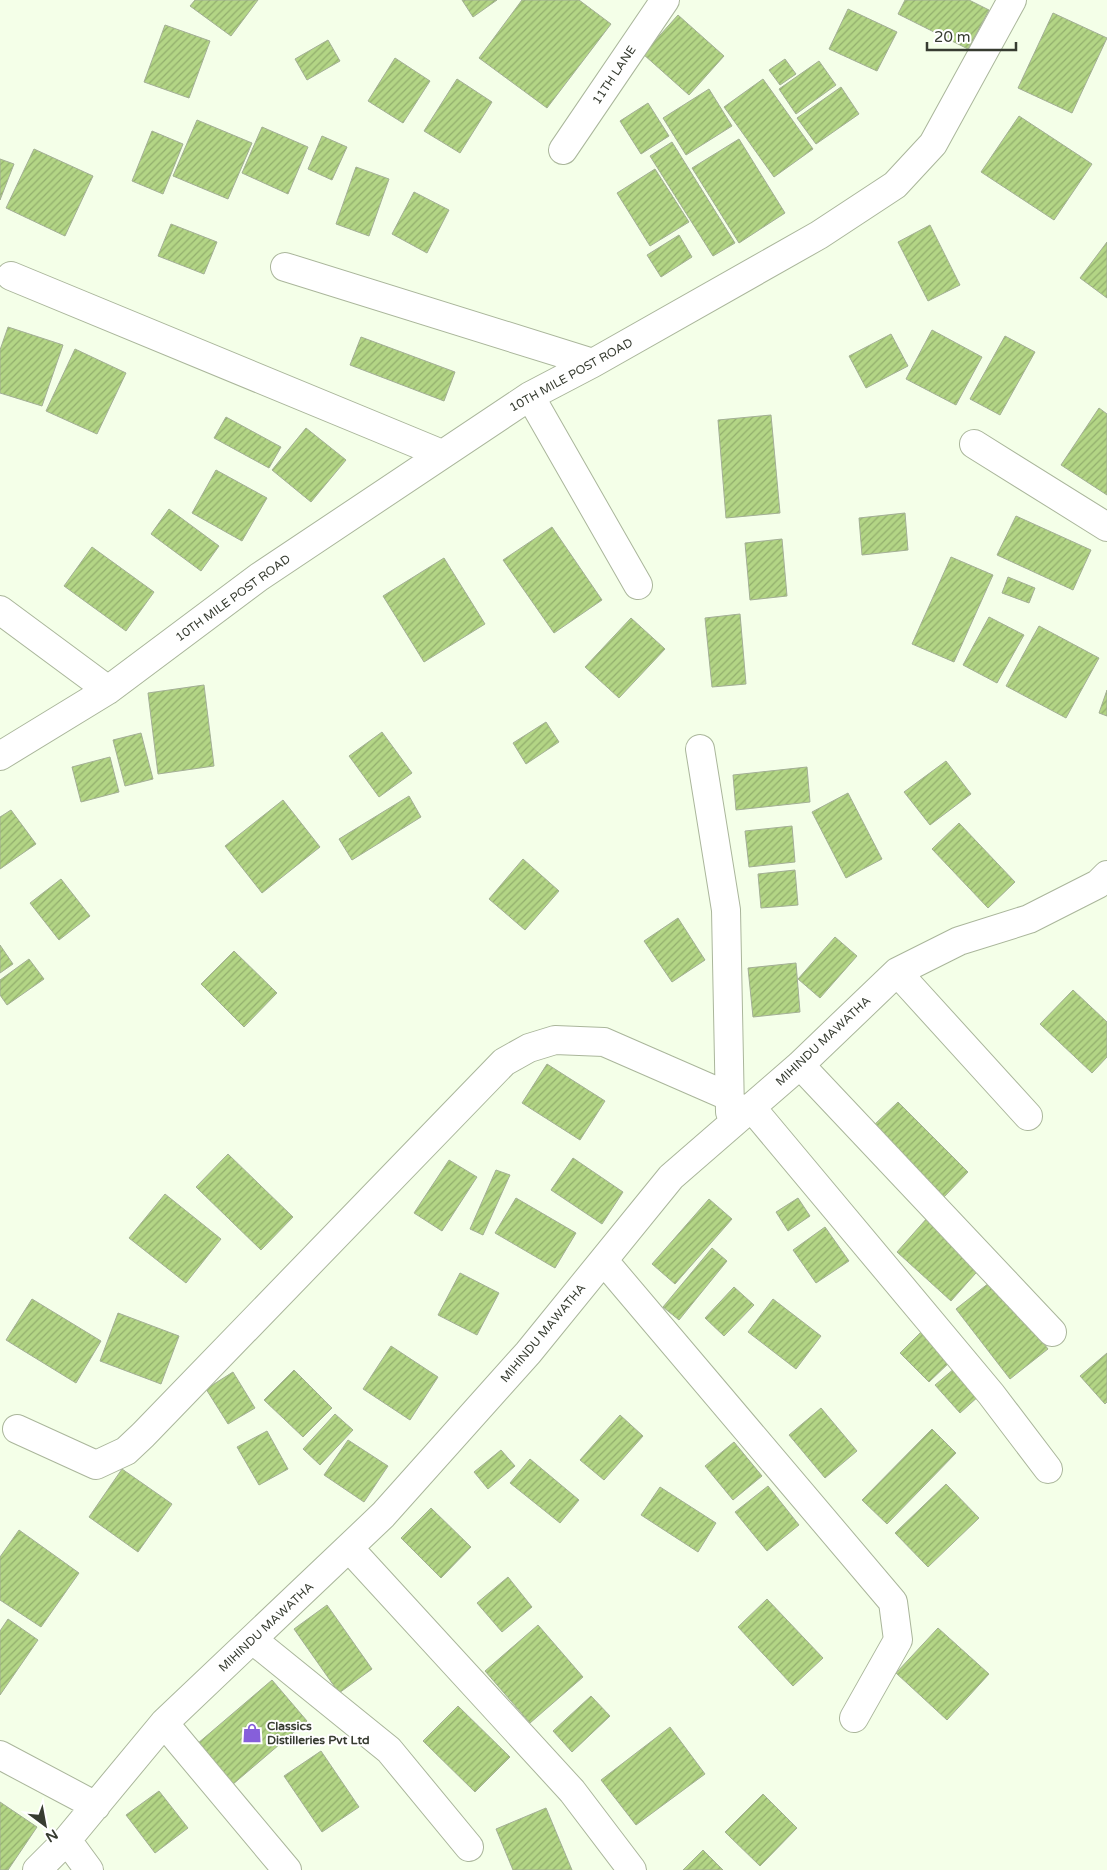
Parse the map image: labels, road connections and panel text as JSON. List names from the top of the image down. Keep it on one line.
{"streets":{"street":["11TH LANE","10TH MILE POST ROAD","MIHINDU MAWATHA"]},"places":{"shop":["Classics Distilleries Pvt Ltd"]},"scale_bar":"20 m","north":"bottom right"}
